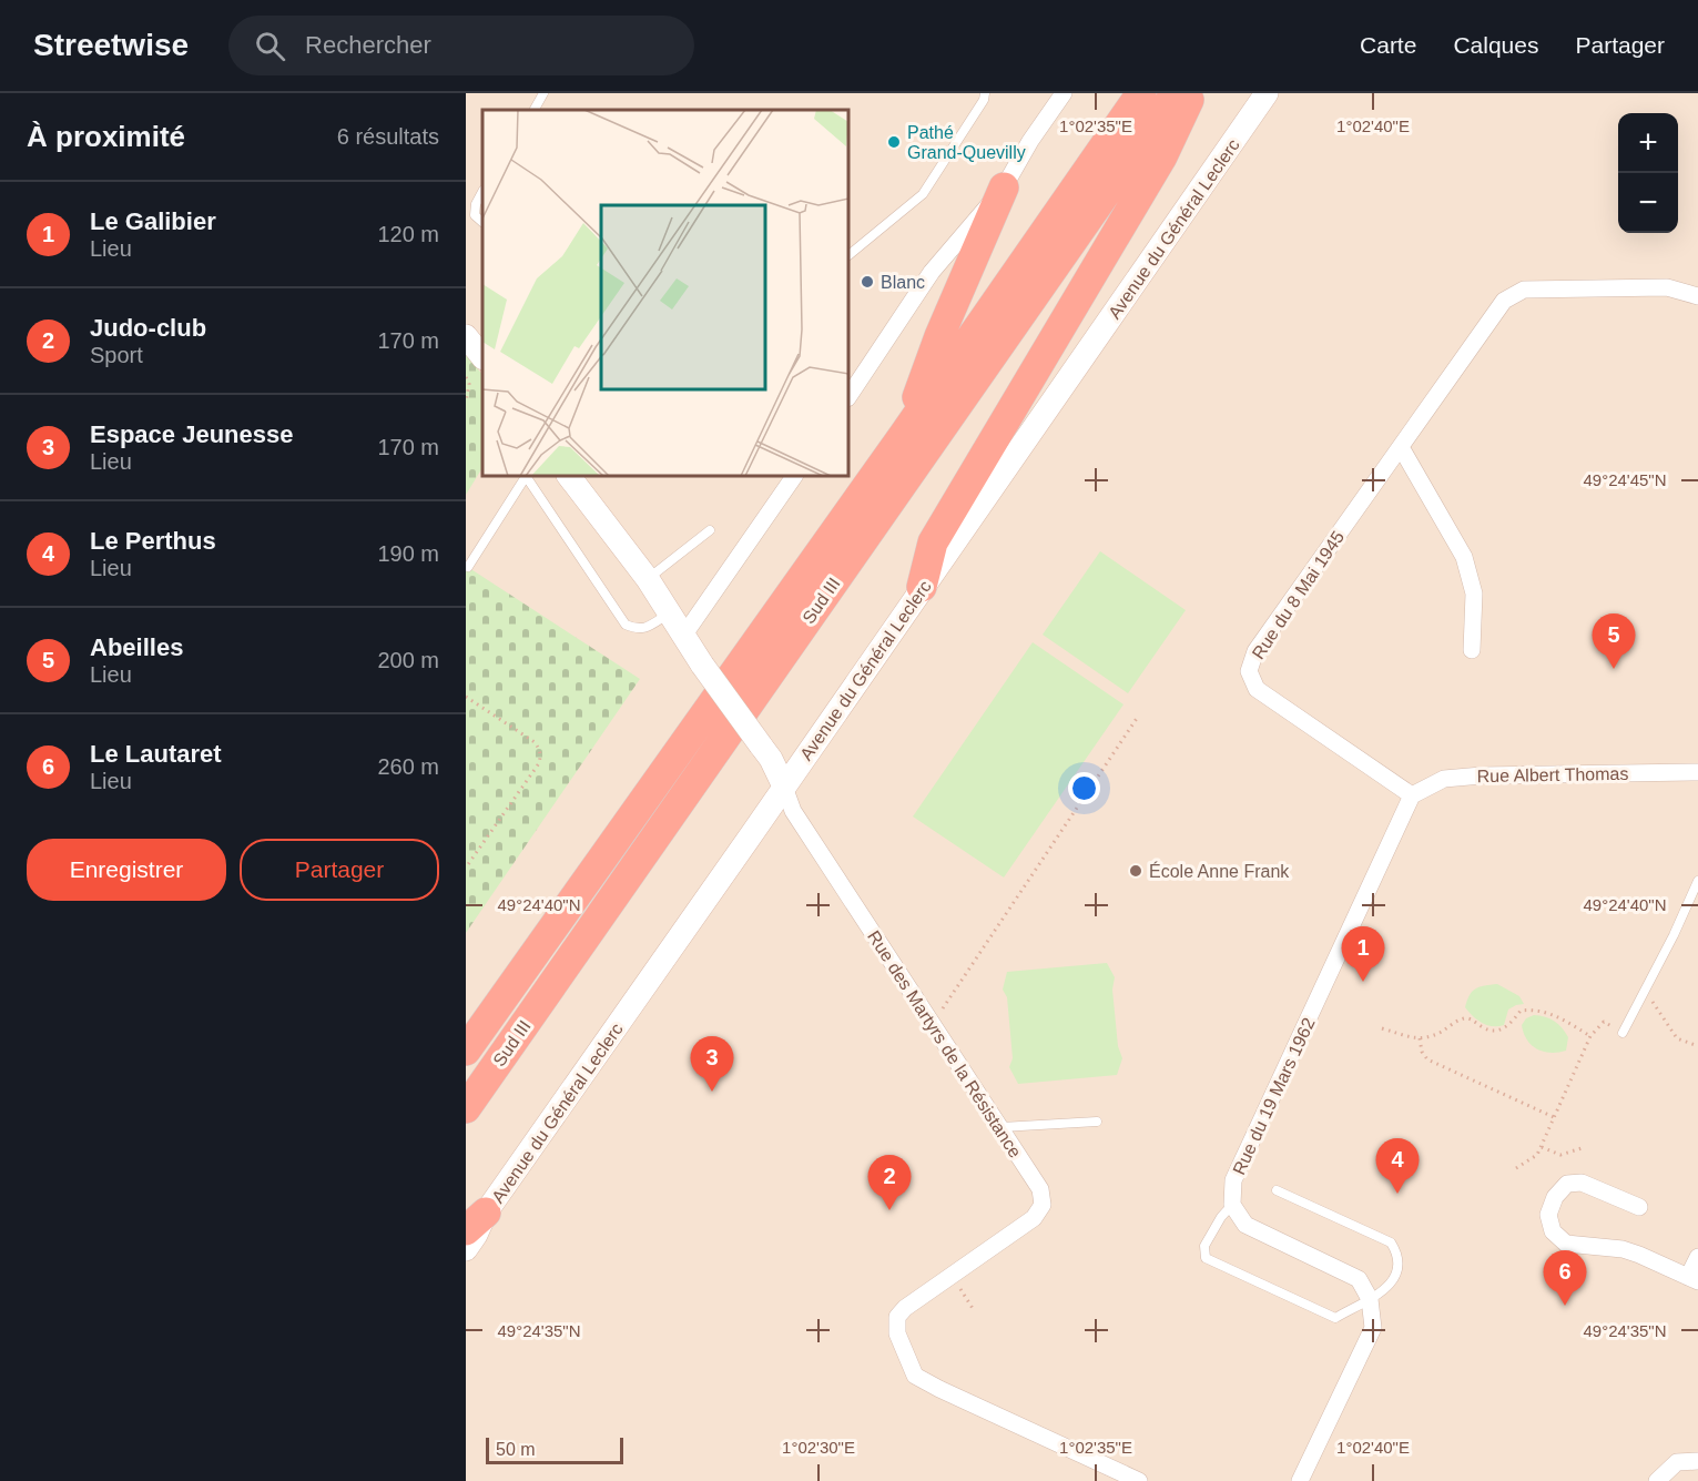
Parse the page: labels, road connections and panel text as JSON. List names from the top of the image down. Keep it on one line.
{"streets":{"highway":["Sud III"],"street":["Avenue du Général Leclerc","Rue du 8 Mai 1945","Rue Albert Thomas","Rue des Martyrs de la Résistance","Rue du 19 Mars 1962"]},"crossings":[["Avenue du Général Leclerc","Rue des Martyrs de la Résistance"],["Rue du 8 Mai 1945","Rue Albert Thomas"],["Rue du 8 Mai 1945","Rue du 19 Mars 1962"],["Rue Albert Thomas","Rue du 19 Mars 1962"]],"places":["Pathé Grand-Quevilly","Blanc","École Anne Frank"],"scale_bar":"50 m","page":{"header":"Streetwise","search":"Rechercher","nav":["Carte","Calques","Partager"],"heading":["À proximité","6 résultats"],"map_buttons":["+","−"],"list":[{"mark":"1","name":"Le Galibier","note":"Lieu","value":"120 m"},{"mark":"2","name":"Judo-club","note":"Sport","value":"170 m"},{"mark":"3","name":"Espace Jeunesse","note":"Lieu","value":"170 m"},{"mark":"4","name":"Le Perthus","note":"Lieu","value":"190 m"},{"mark":"5","name":"Abeilles","note":"Lieu","value":"200 m"},{"mark":"6","name":"Le Lautaret","note":"Lieu","value":"260 m"}],"pins":["5","1","3","4","2","6"],"buttons":["Enregistrer","Partager"],"scale":"50 m"},"coordinates":["1°02'35\"E","1°02'40\"E","49°24'45\"N","49°24'40\"N","49°24'35\"N","1°02'30\"E"]}
